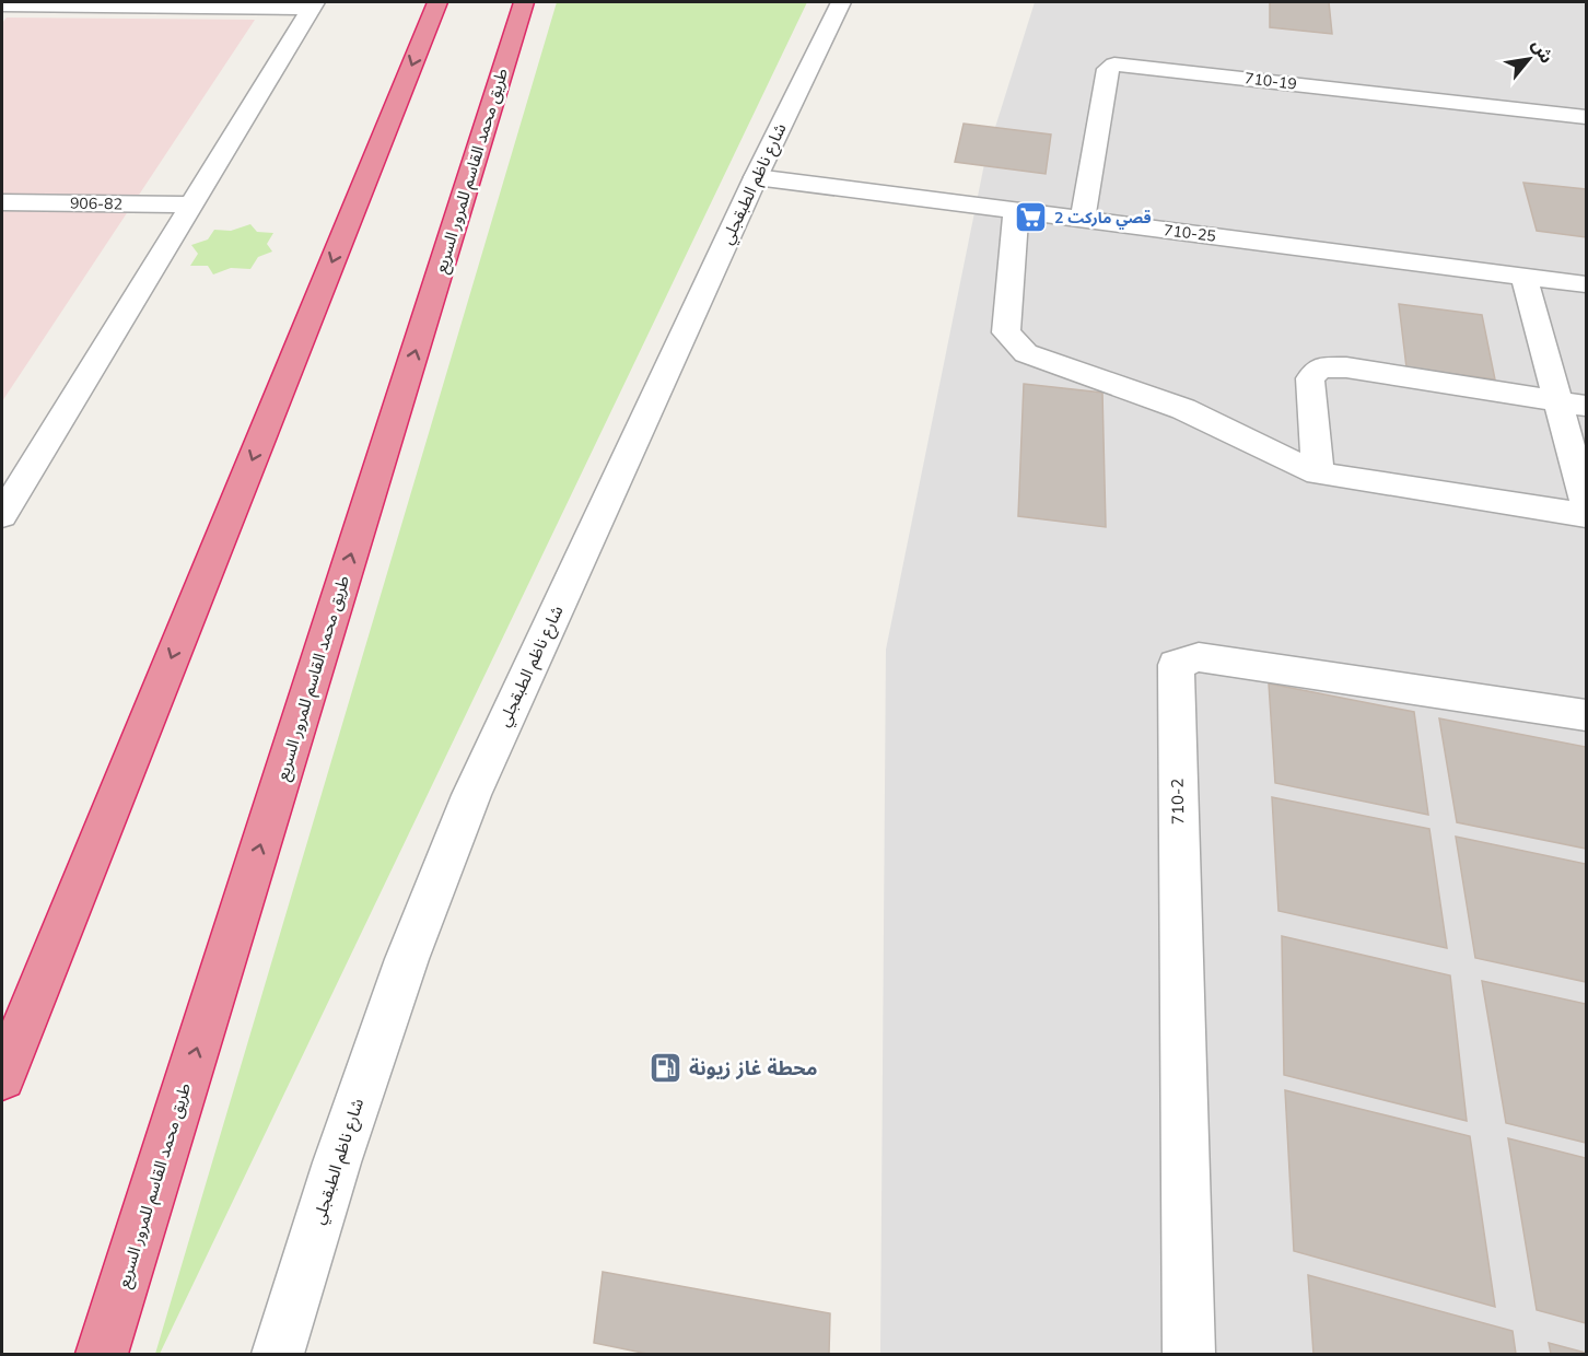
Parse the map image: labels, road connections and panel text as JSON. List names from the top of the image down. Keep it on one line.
{"streets":{"highway":["طريق محمد القاسم للمرور السريع"],"street":["710-19","شارع ناظم الطبقجلي","906-82","710-25","710-2"]},"crossings":[["710-19","710-25"],["شارع ناظم الطبقجلي","710-25"]],"places":{"supermarket":["قصي ماركت 2"],"fuel station":["محطة غاز زيونة"]},"north":"top right"}
